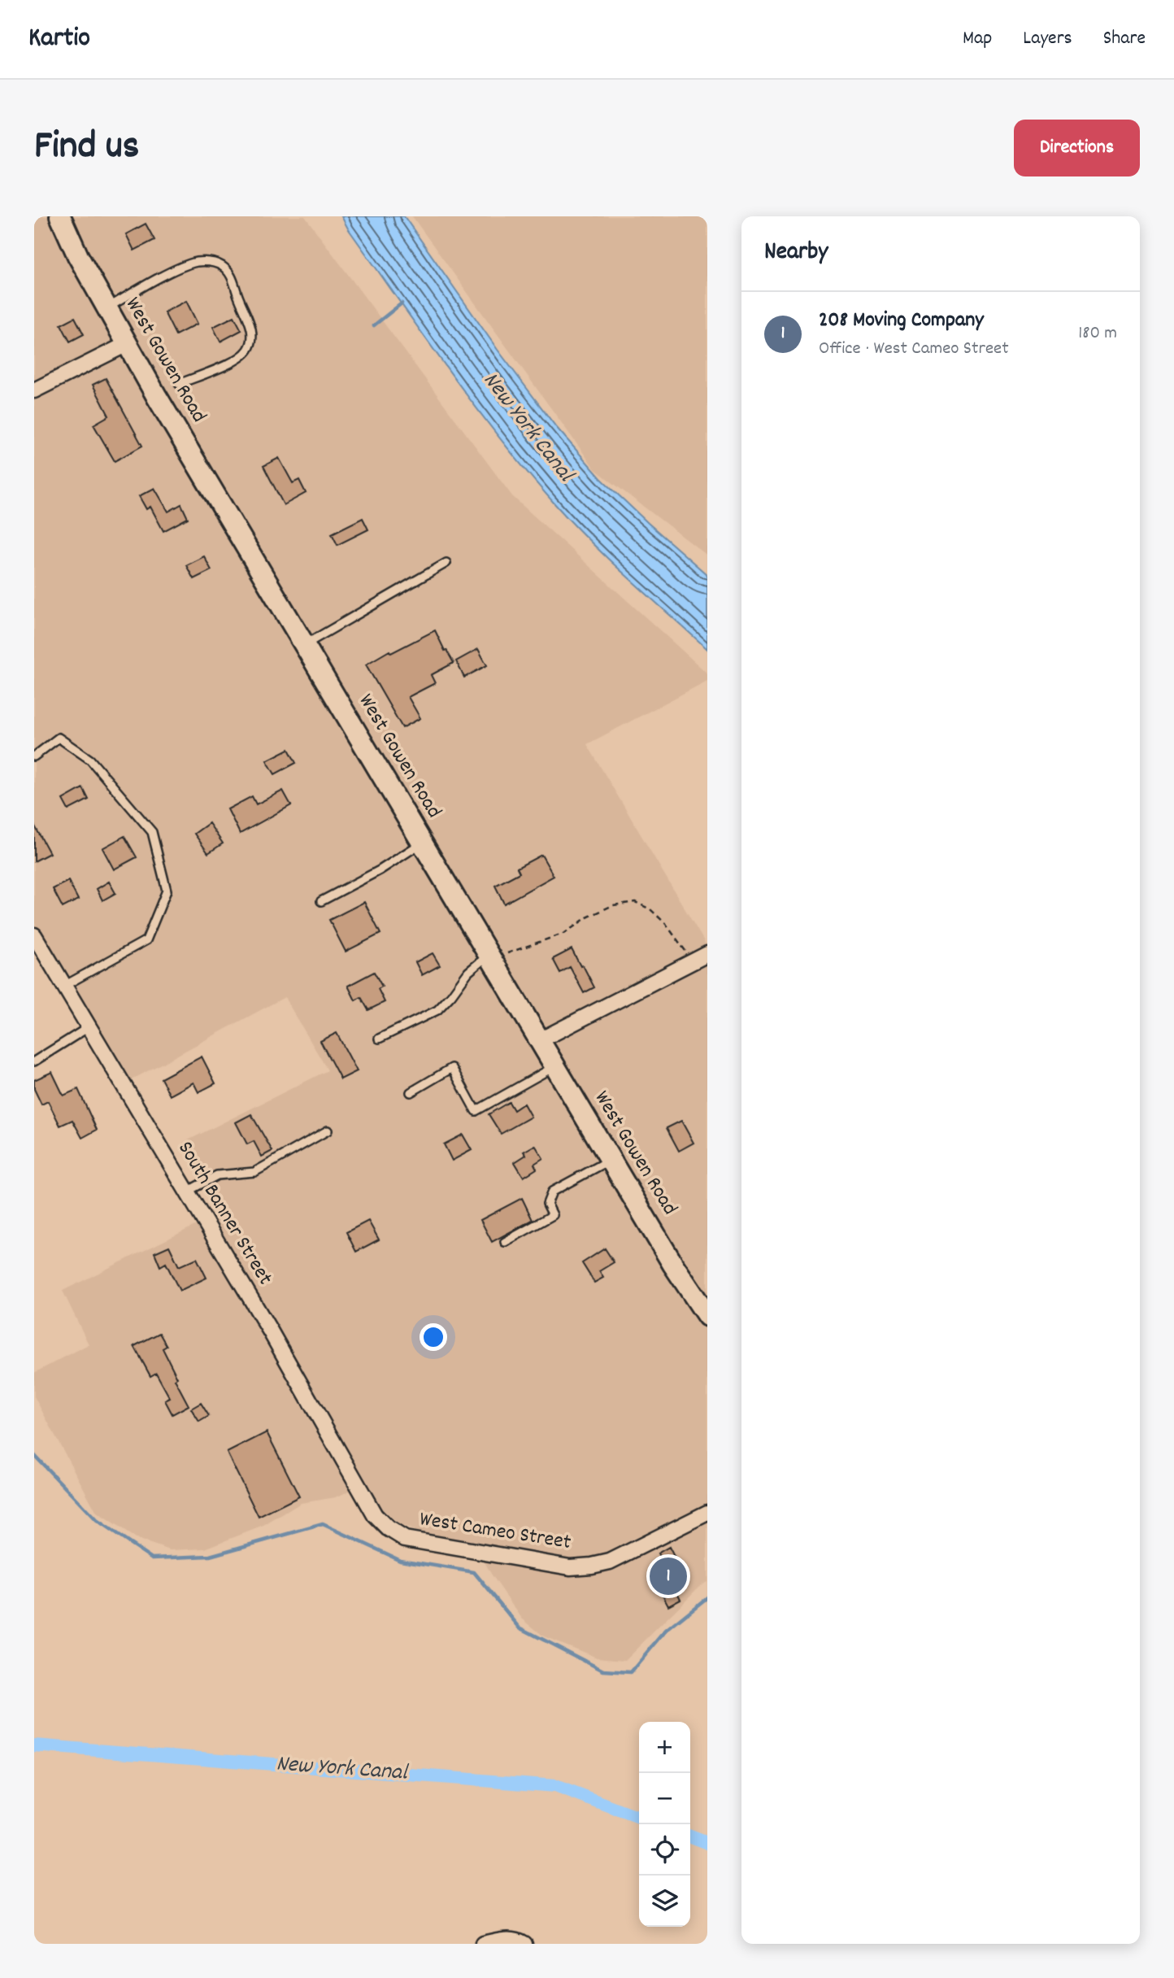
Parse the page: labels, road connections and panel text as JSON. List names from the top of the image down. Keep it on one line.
{"streets":{"street":["West Gowen Road","South Banner Street","West Cameo Street"]},"crossings":[["South Banner Street","West Cameo Street"]],"water":["New York Canal"],"page":{"header":"Kartio","nav":["Map","Layers","Share"],"title":"Find us","buttons":"Directions","heading":"Nearby","list":[{"mark":"1","name":"208 Moving Company","note":"Office · West Cameo Street","value":"180 m"}],"pins":"1","map_buttons":["+","−"]}}
